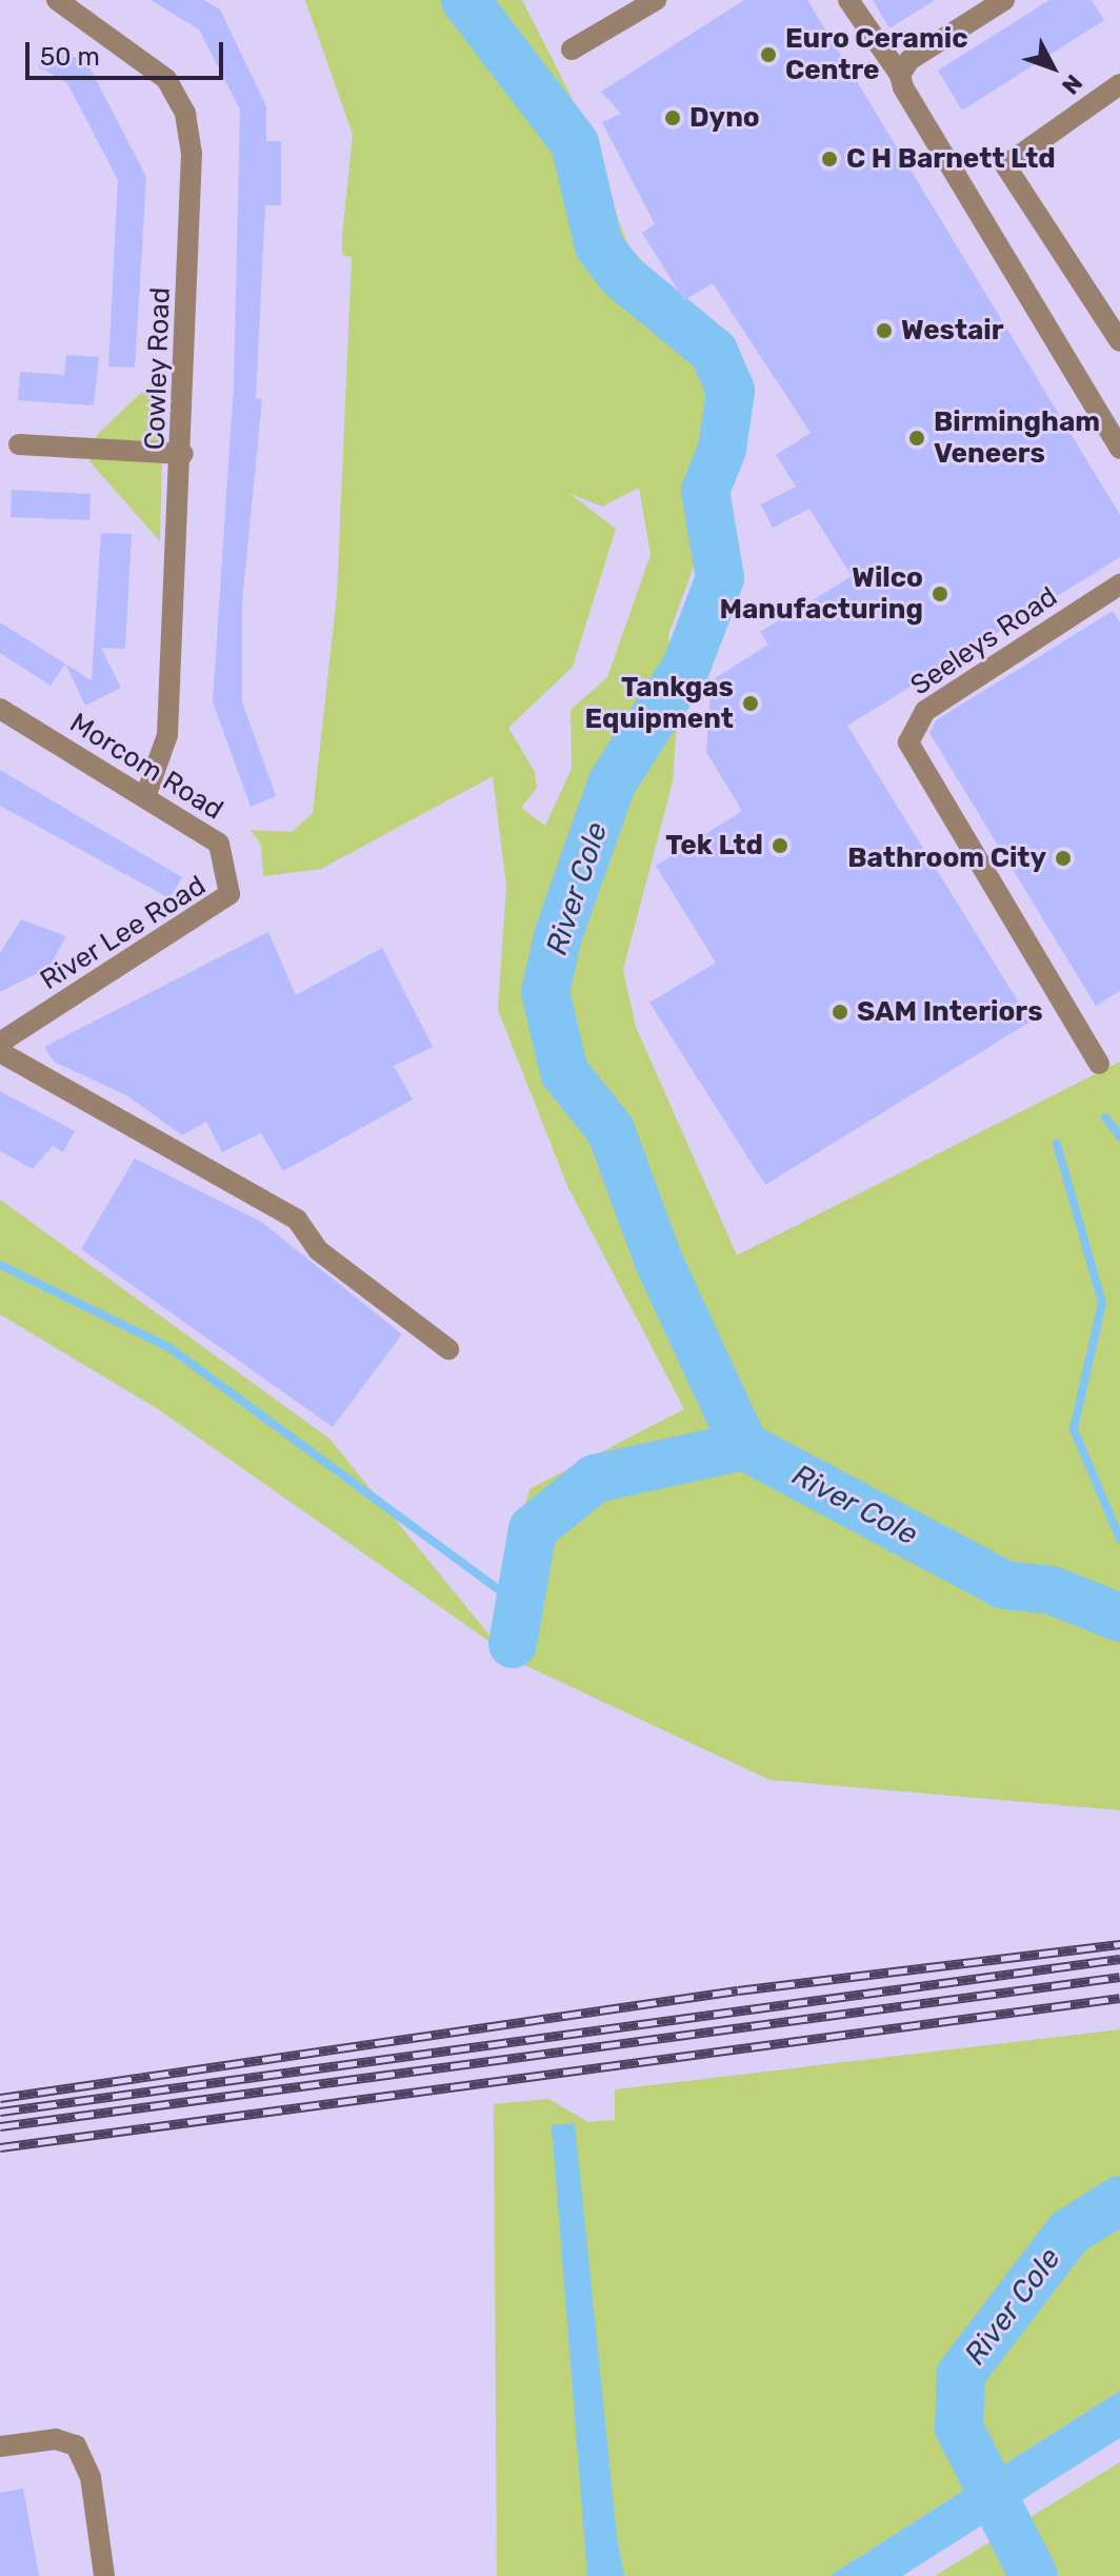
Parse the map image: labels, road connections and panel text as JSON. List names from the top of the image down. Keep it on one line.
{"streets":{"street":["Cowley Road","Seeleys Road","Morcom Road","River Lee Road"]},"crossings":[["Cowley Road","Morcom Road"],["Morcom Road","River Lee Road"]],"water":["River Cole"],"places":["Euro Ceramic Centre","Dyno","C H Barnett Ltd","Westair","Birmingham Veneers","Wilco Manufacturing","Tankgas Equipment","Tek Ltd","Bathroom City","SAM Interiors"],"scale_bar":"50 m","north":"bottom right"}
